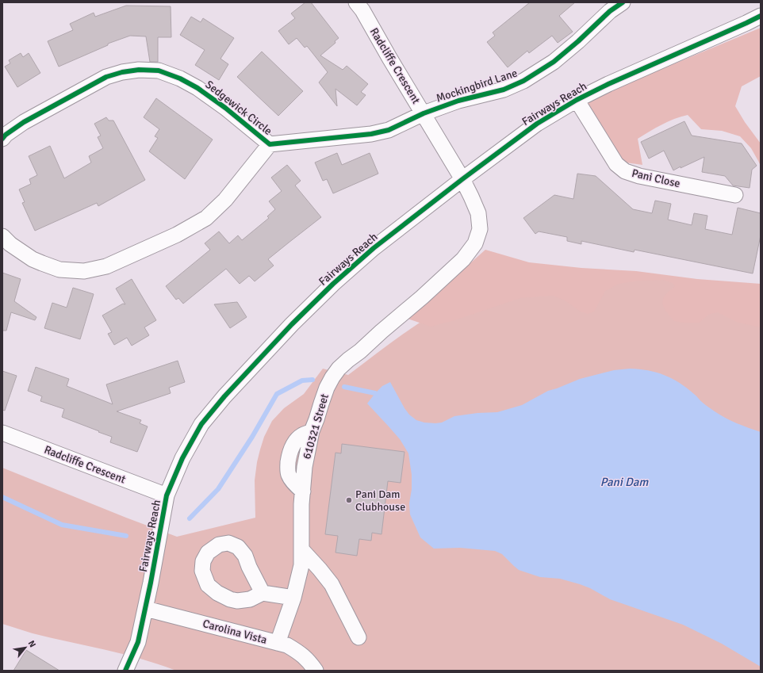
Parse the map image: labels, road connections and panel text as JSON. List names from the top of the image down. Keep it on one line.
{"streets":{"street":["Radcliffe Crescent","Mockingbird Lane","Fairways Reach","Sedgewick Circle","Pani Close","610321 Street","Carolina Vista"]},"crossings":[["Radcliffe Crescent","Mockingbird Lane"],["Radcliffe Crescent","Fairways Reach"],["Radcliffe Crescent","Sedgewick Circle"],["Radcliffe Crescent","610321 Street"],["Mockingbird Lane","Sedgewick Circle"],["Fairways Reach","Pani Close"],["Fairways Reach","610321 Street"],["Fairways Reach","Carolina Vista"],["610321 Street","Carolina Vista"]],"water":["Pani Dam"],"places":["Pani Dam Clubhouse"],"north":"top right"}
